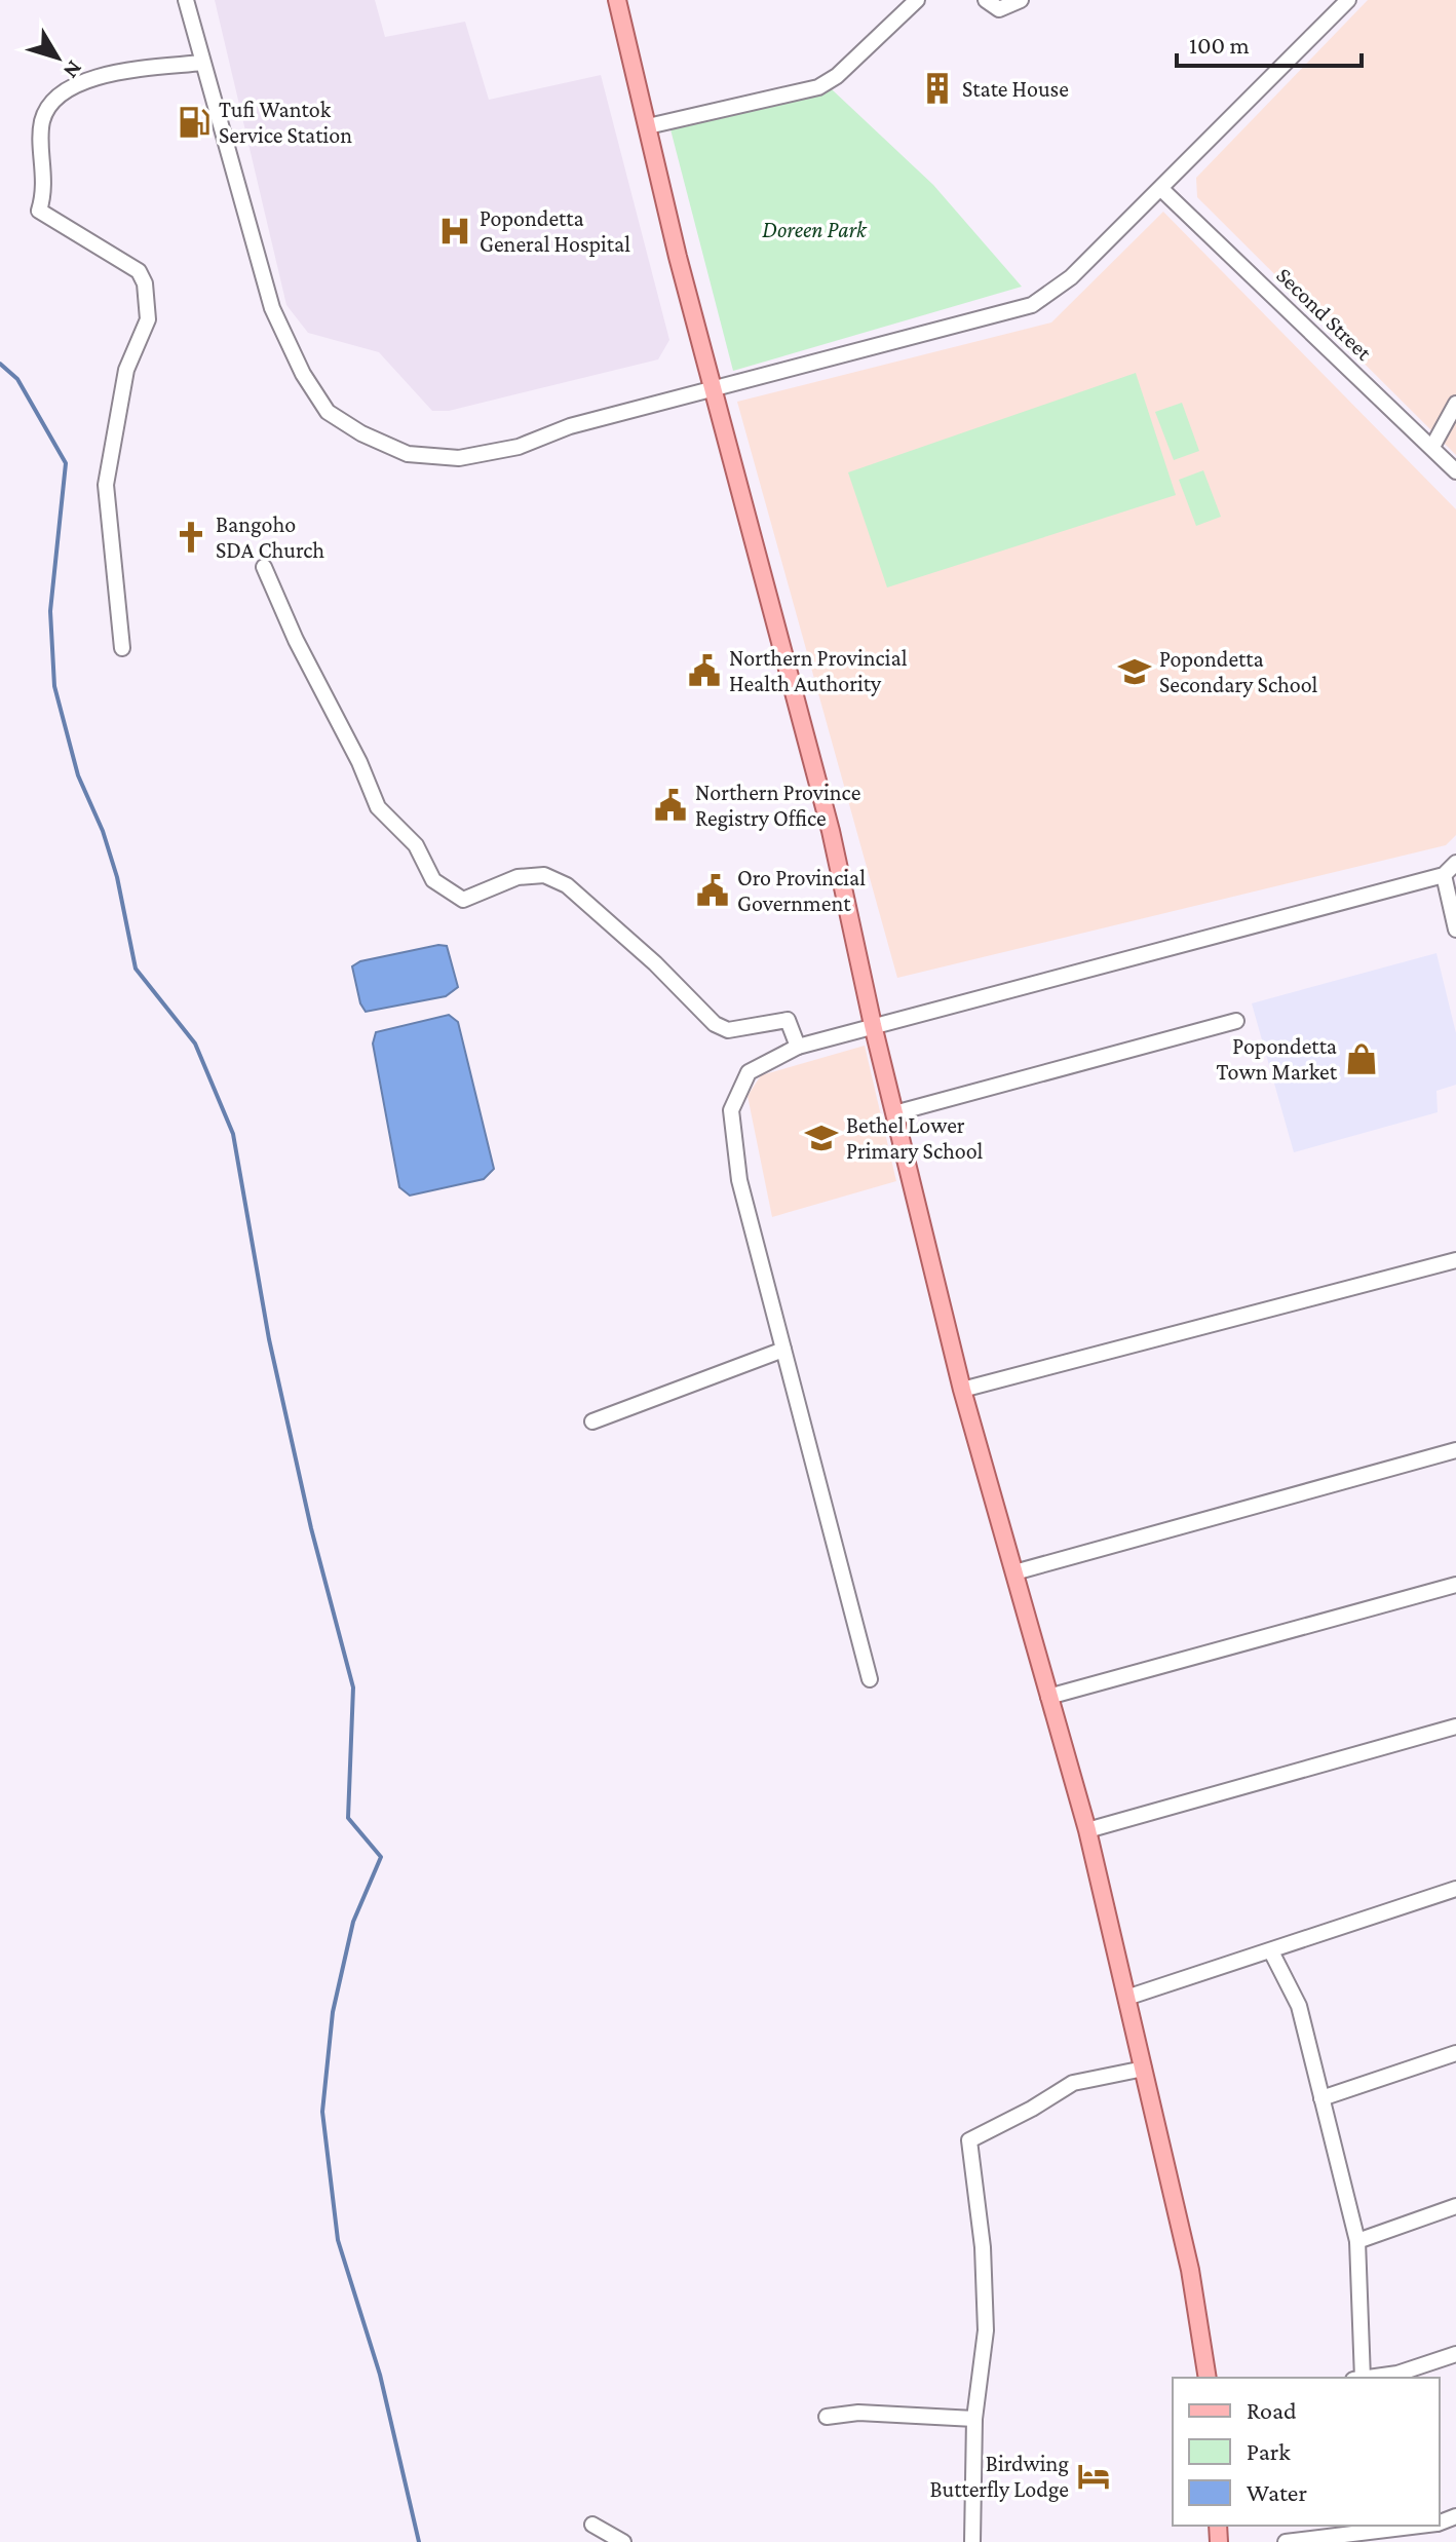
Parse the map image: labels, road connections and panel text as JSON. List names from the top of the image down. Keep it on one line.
{"streets":{"street":["Second Street"]},"parks":["Doreen Park"],"places":{"building":["State House"],"fuel station":["Tufi Wantok Service Station"],"hospital":["Popondetta General Hospital"],"church":["Bangoho SDA Church"],"public building":["Northern Provincial Health Authority","Northern Province Registry Office","Oro Provincial Government"],"school or university":["Popondetta Secondary School","Bethel Lower Primary School"],"shop":["Popondetta Town Market"],"hotel":["Birdwing Butterfly Lodge"]},"legend":["Road","Park","Water"],"scale_bar":"100 m","north":"bottom right"}
